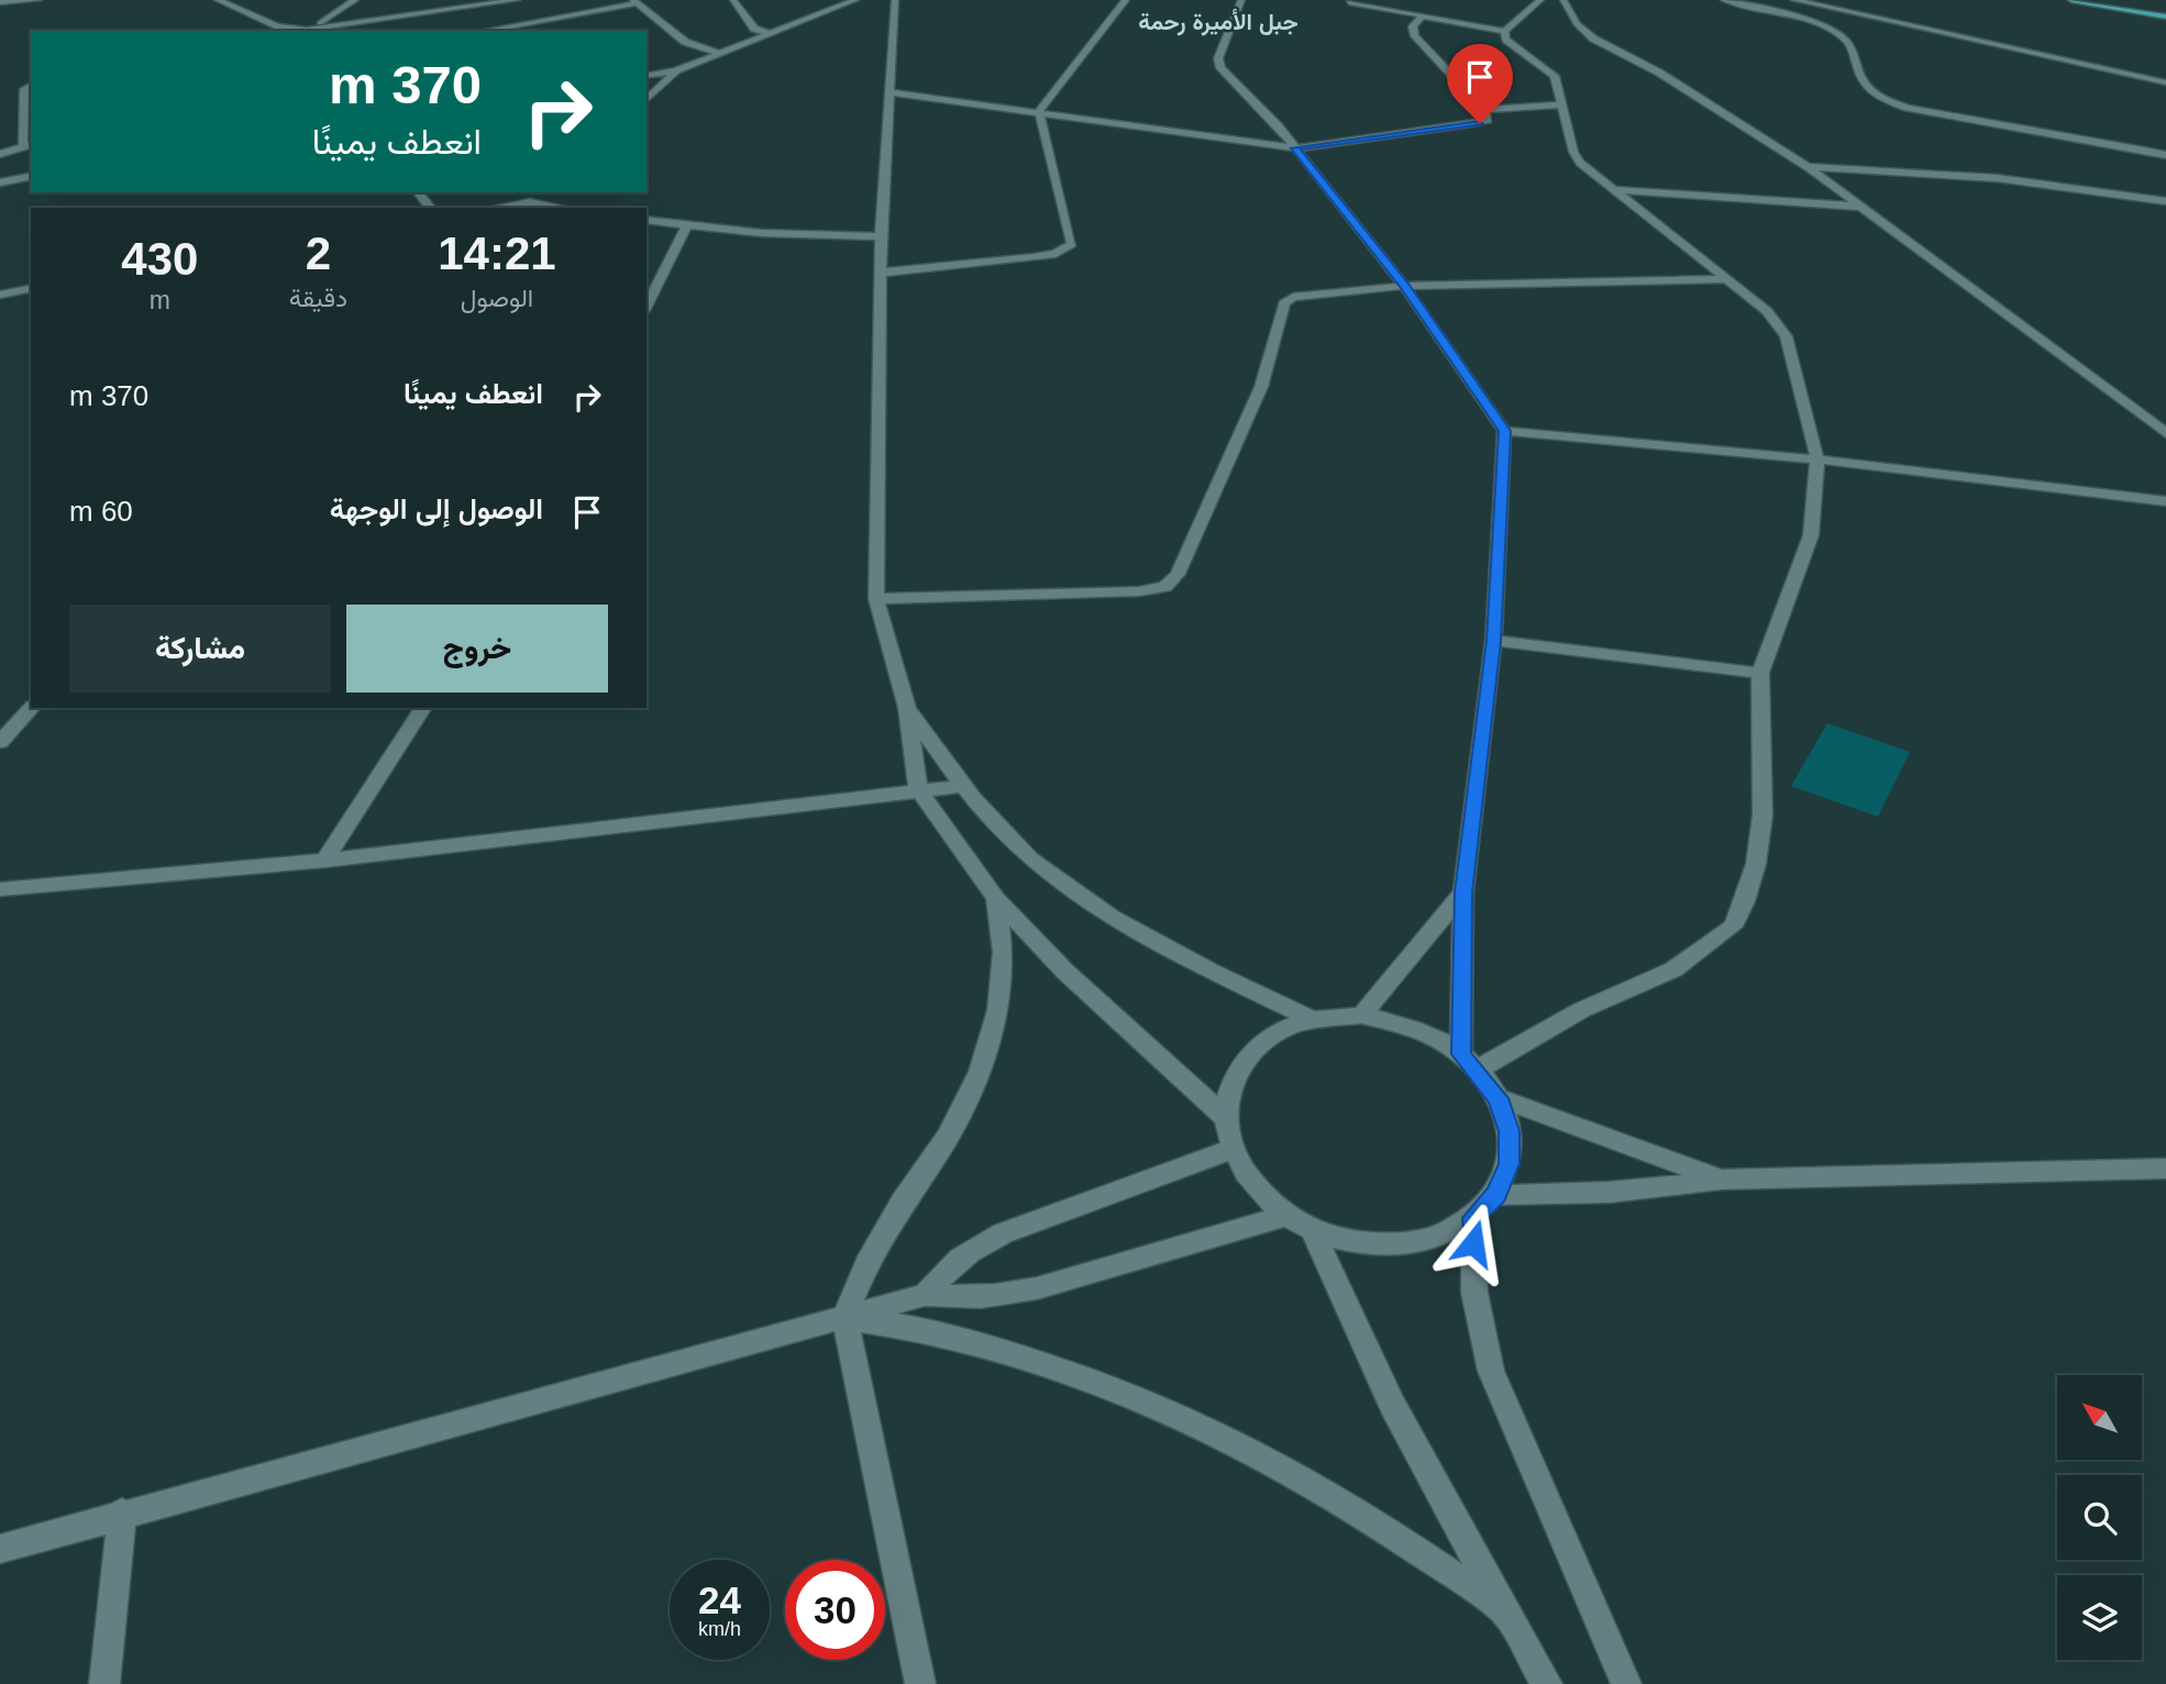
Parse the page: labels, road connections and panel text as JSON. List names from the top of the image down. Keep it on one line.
{"districts":["جبل الأميرة رحمة"],"north":"top left","page":{"turn":["370 m","انعطف يمينًا"],"eta":["14:21","الوصول","2","دقيقة","430","m"],"list":[{"name":"انعطف يمينًا","value":"370 m"},{"name":"الوصول إلى الوجهة","value":"60 m"}],"buttons":["خروج","مشاركة"],"speed":"24 km/h","limit":"30"}}
